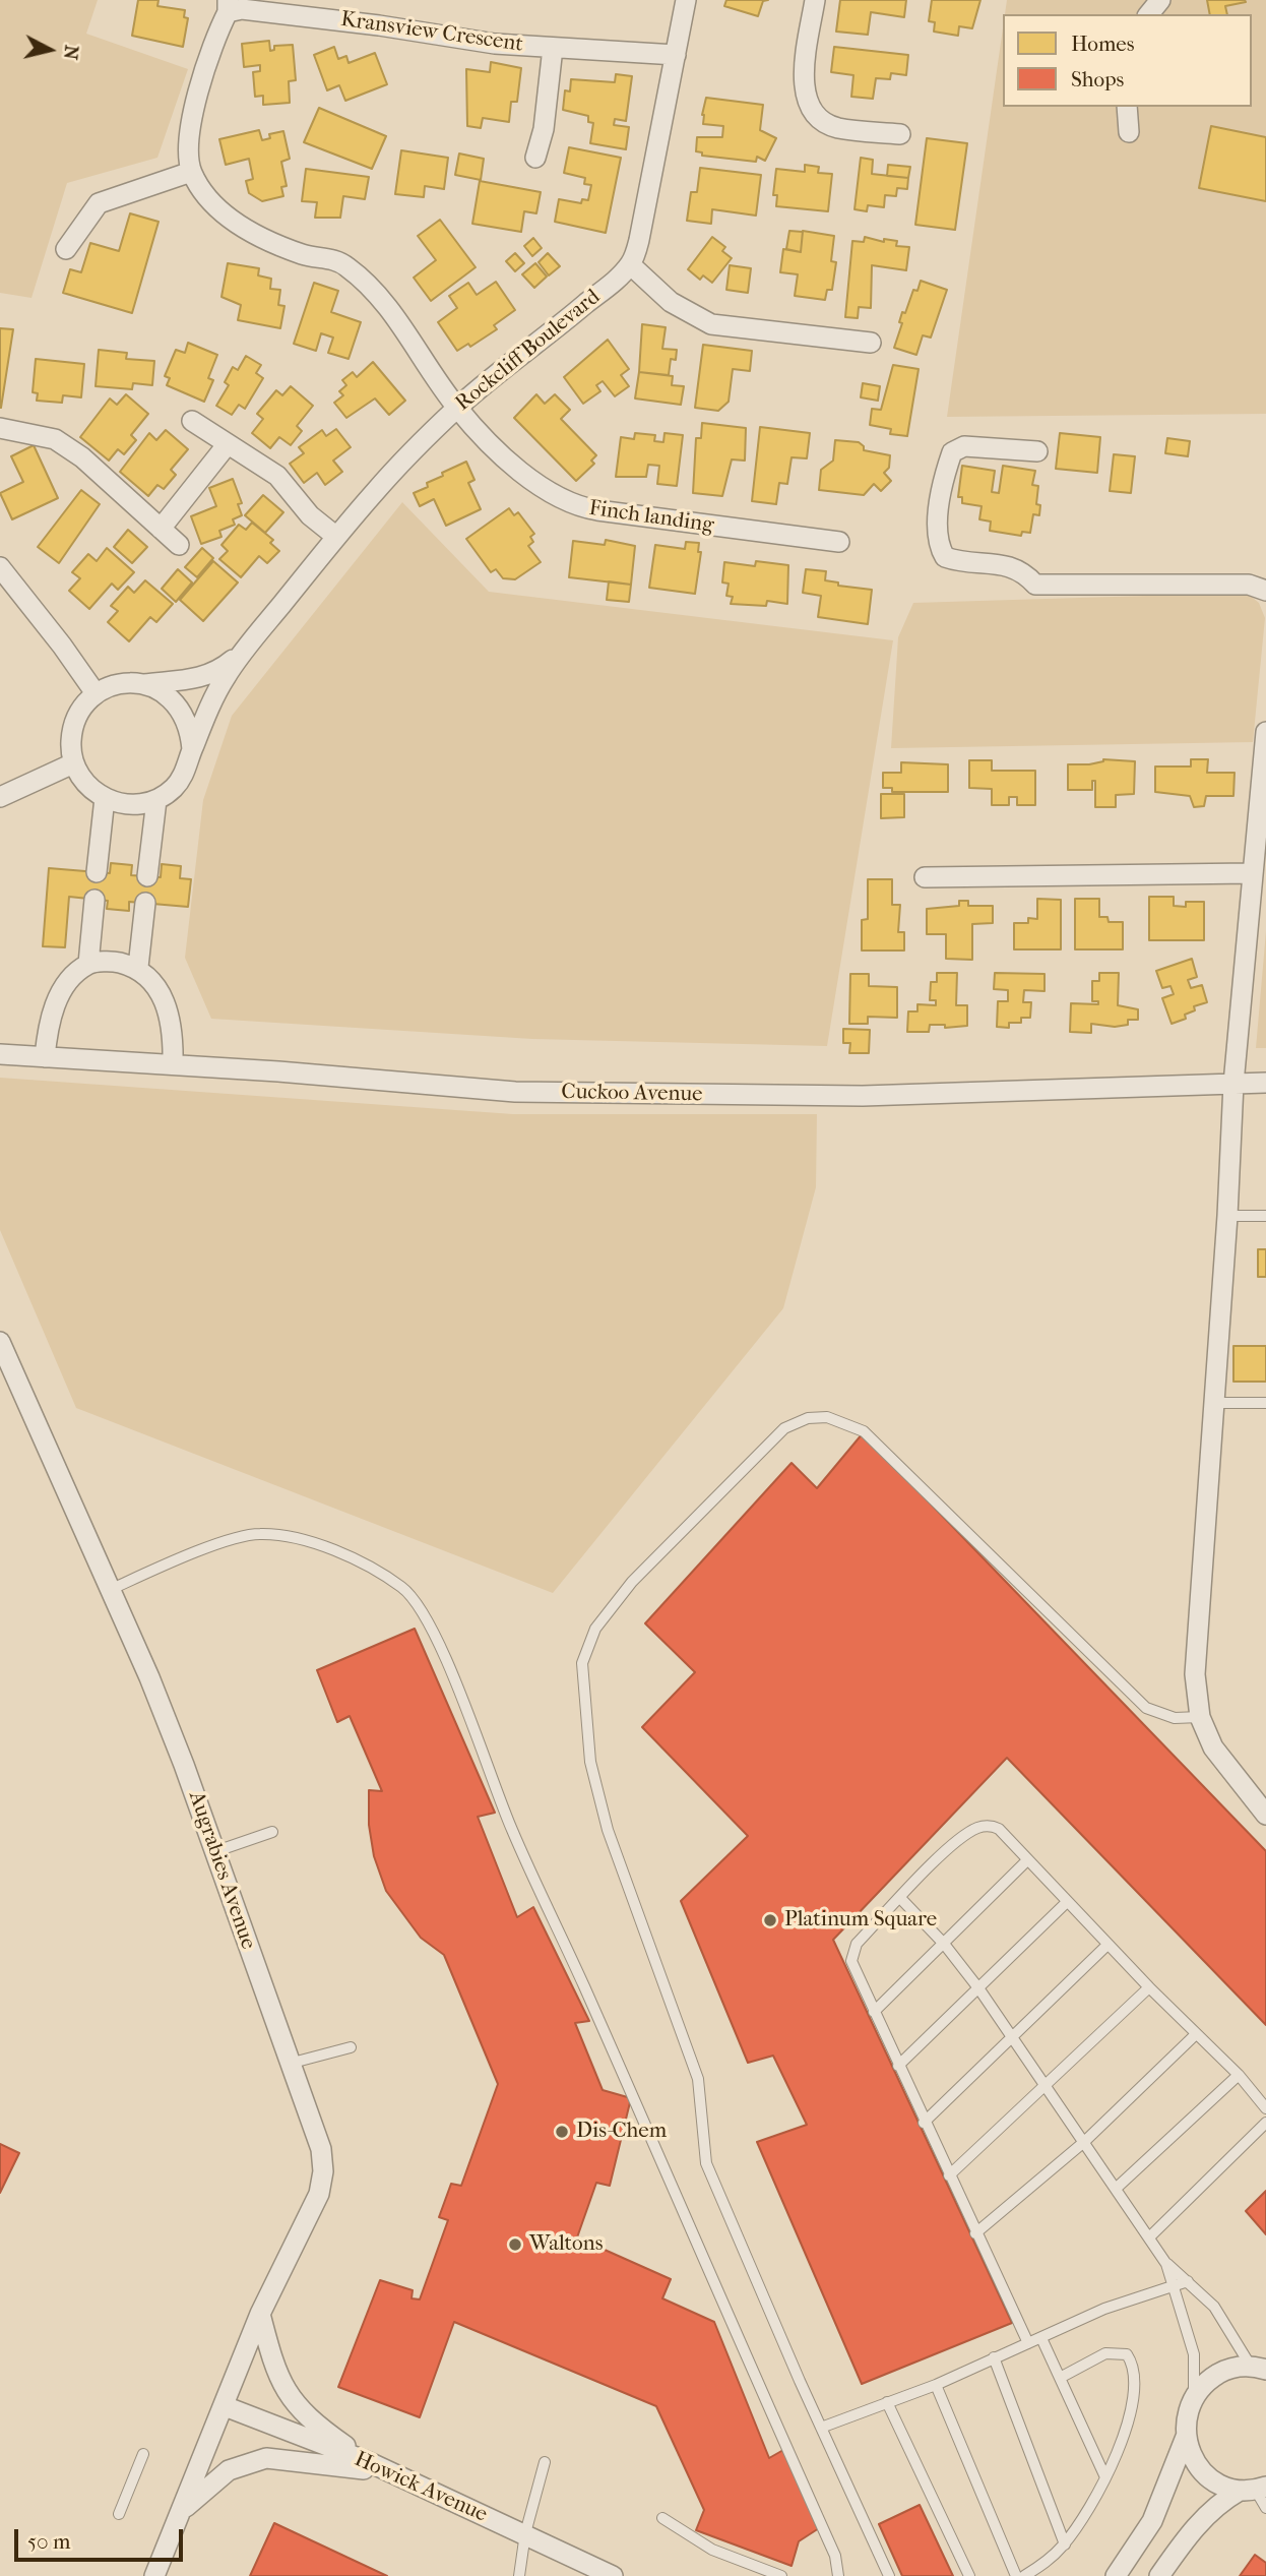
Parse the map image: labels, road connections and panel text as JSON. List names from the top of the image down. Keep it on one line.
{"streets":{"street":["Kransview Crescent","Rockcliff Boulevard","Finch landing","Cuckoo Avenue","Augrabies Avenue","Howick Avenue"]},"crossings":[["Kransview Crescent","Rockcliff Boulevard"],["Kransview Crescent","Finch landing"],["Rockcliff Boulevard","Finch landing"],["Augrabies Avenue","Howick Avenue"]],"places":["Platinum Square","Dis-Chem","Waltons"],"legend":["Homes","Shops"],"scale_bar":"50 m","north":"right"}
